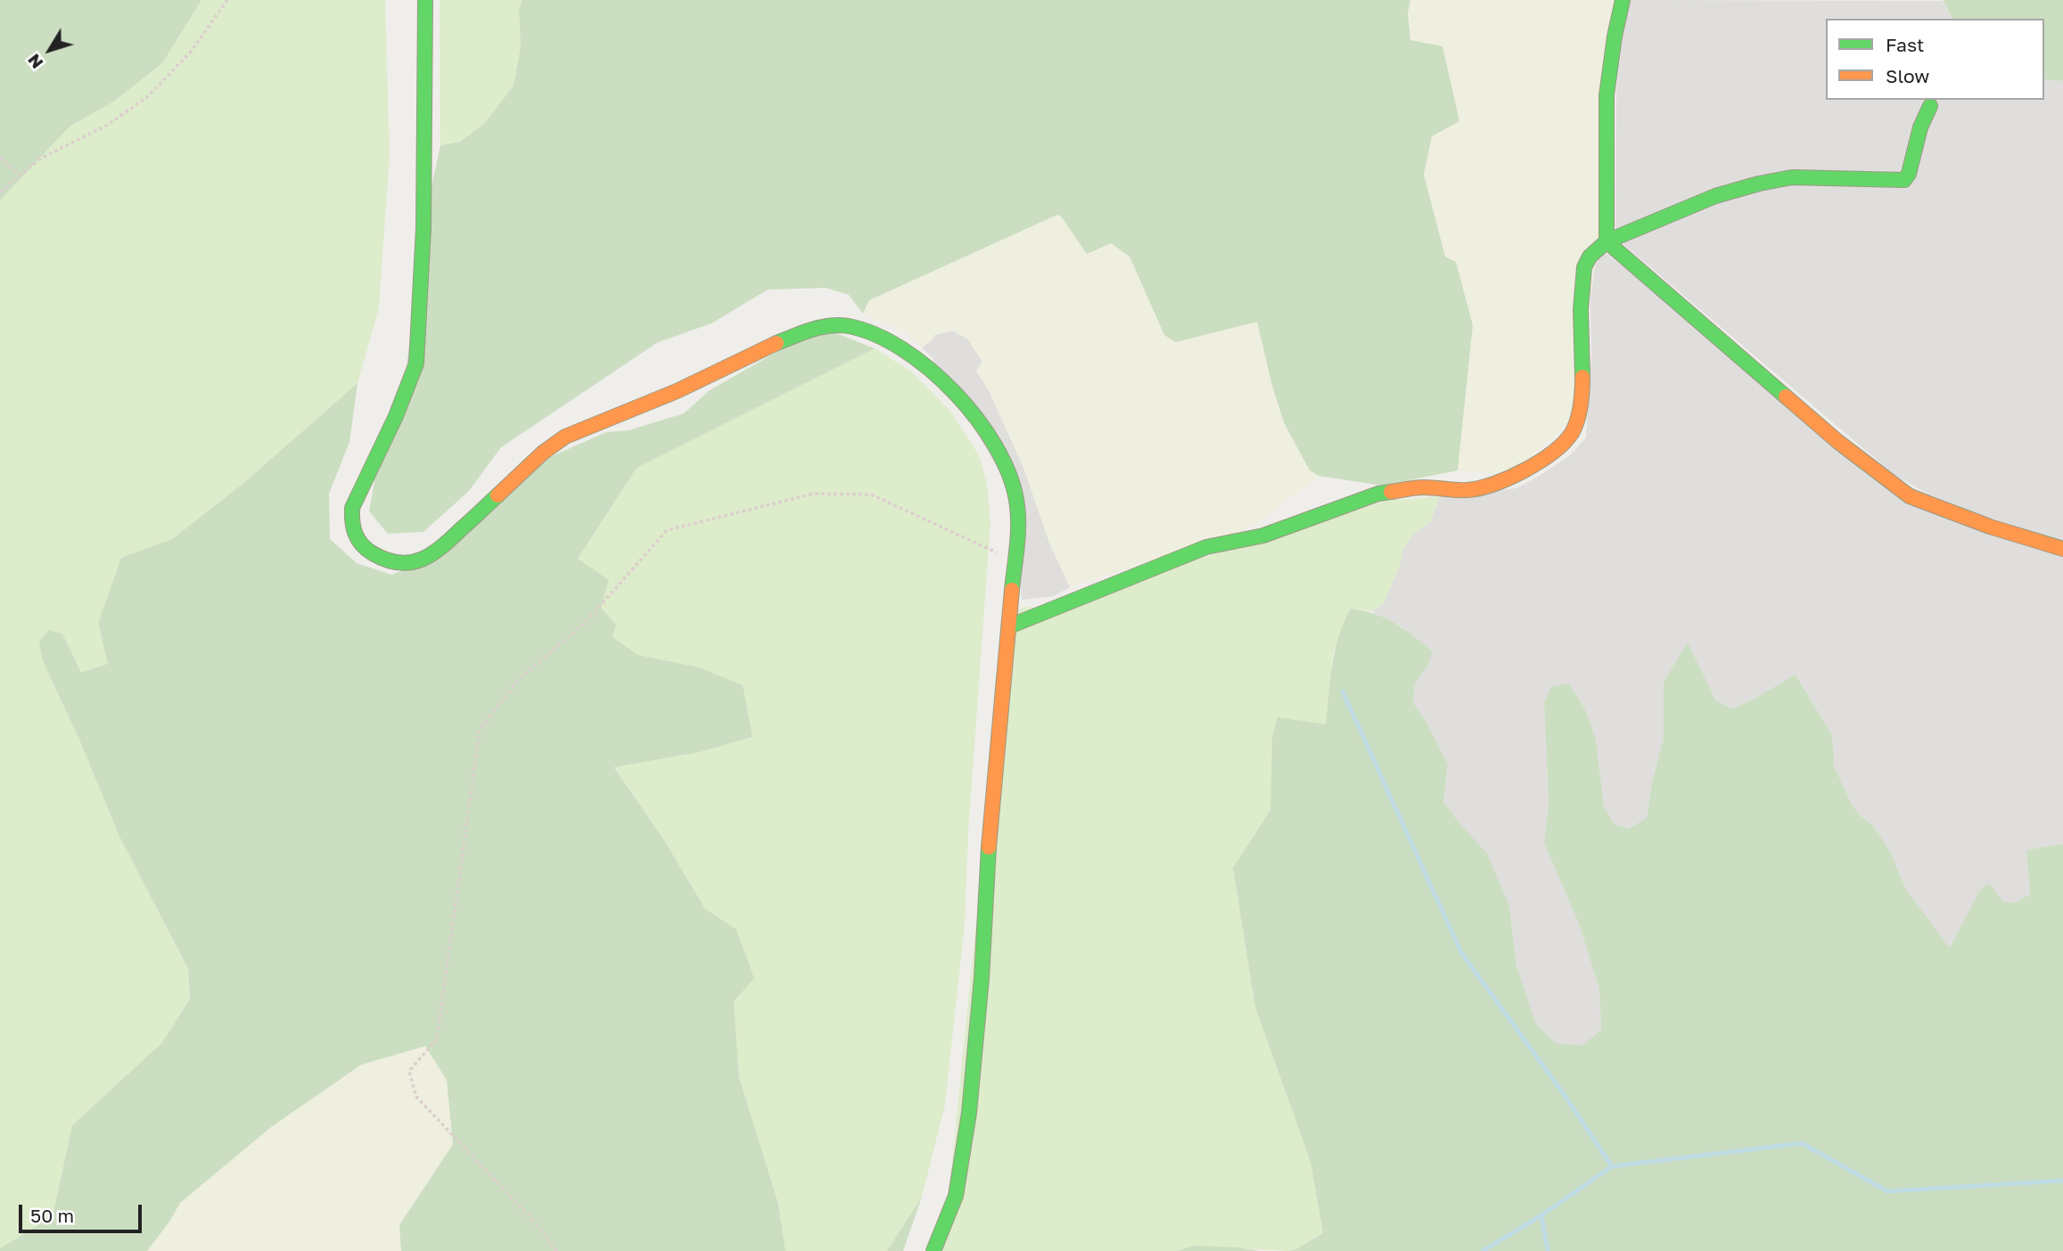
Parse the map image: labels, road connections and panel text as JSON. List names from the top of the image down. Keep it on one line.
{"legend":["Fast","Slow"],"scale_bar":"50 m","north":"bottom left"}
